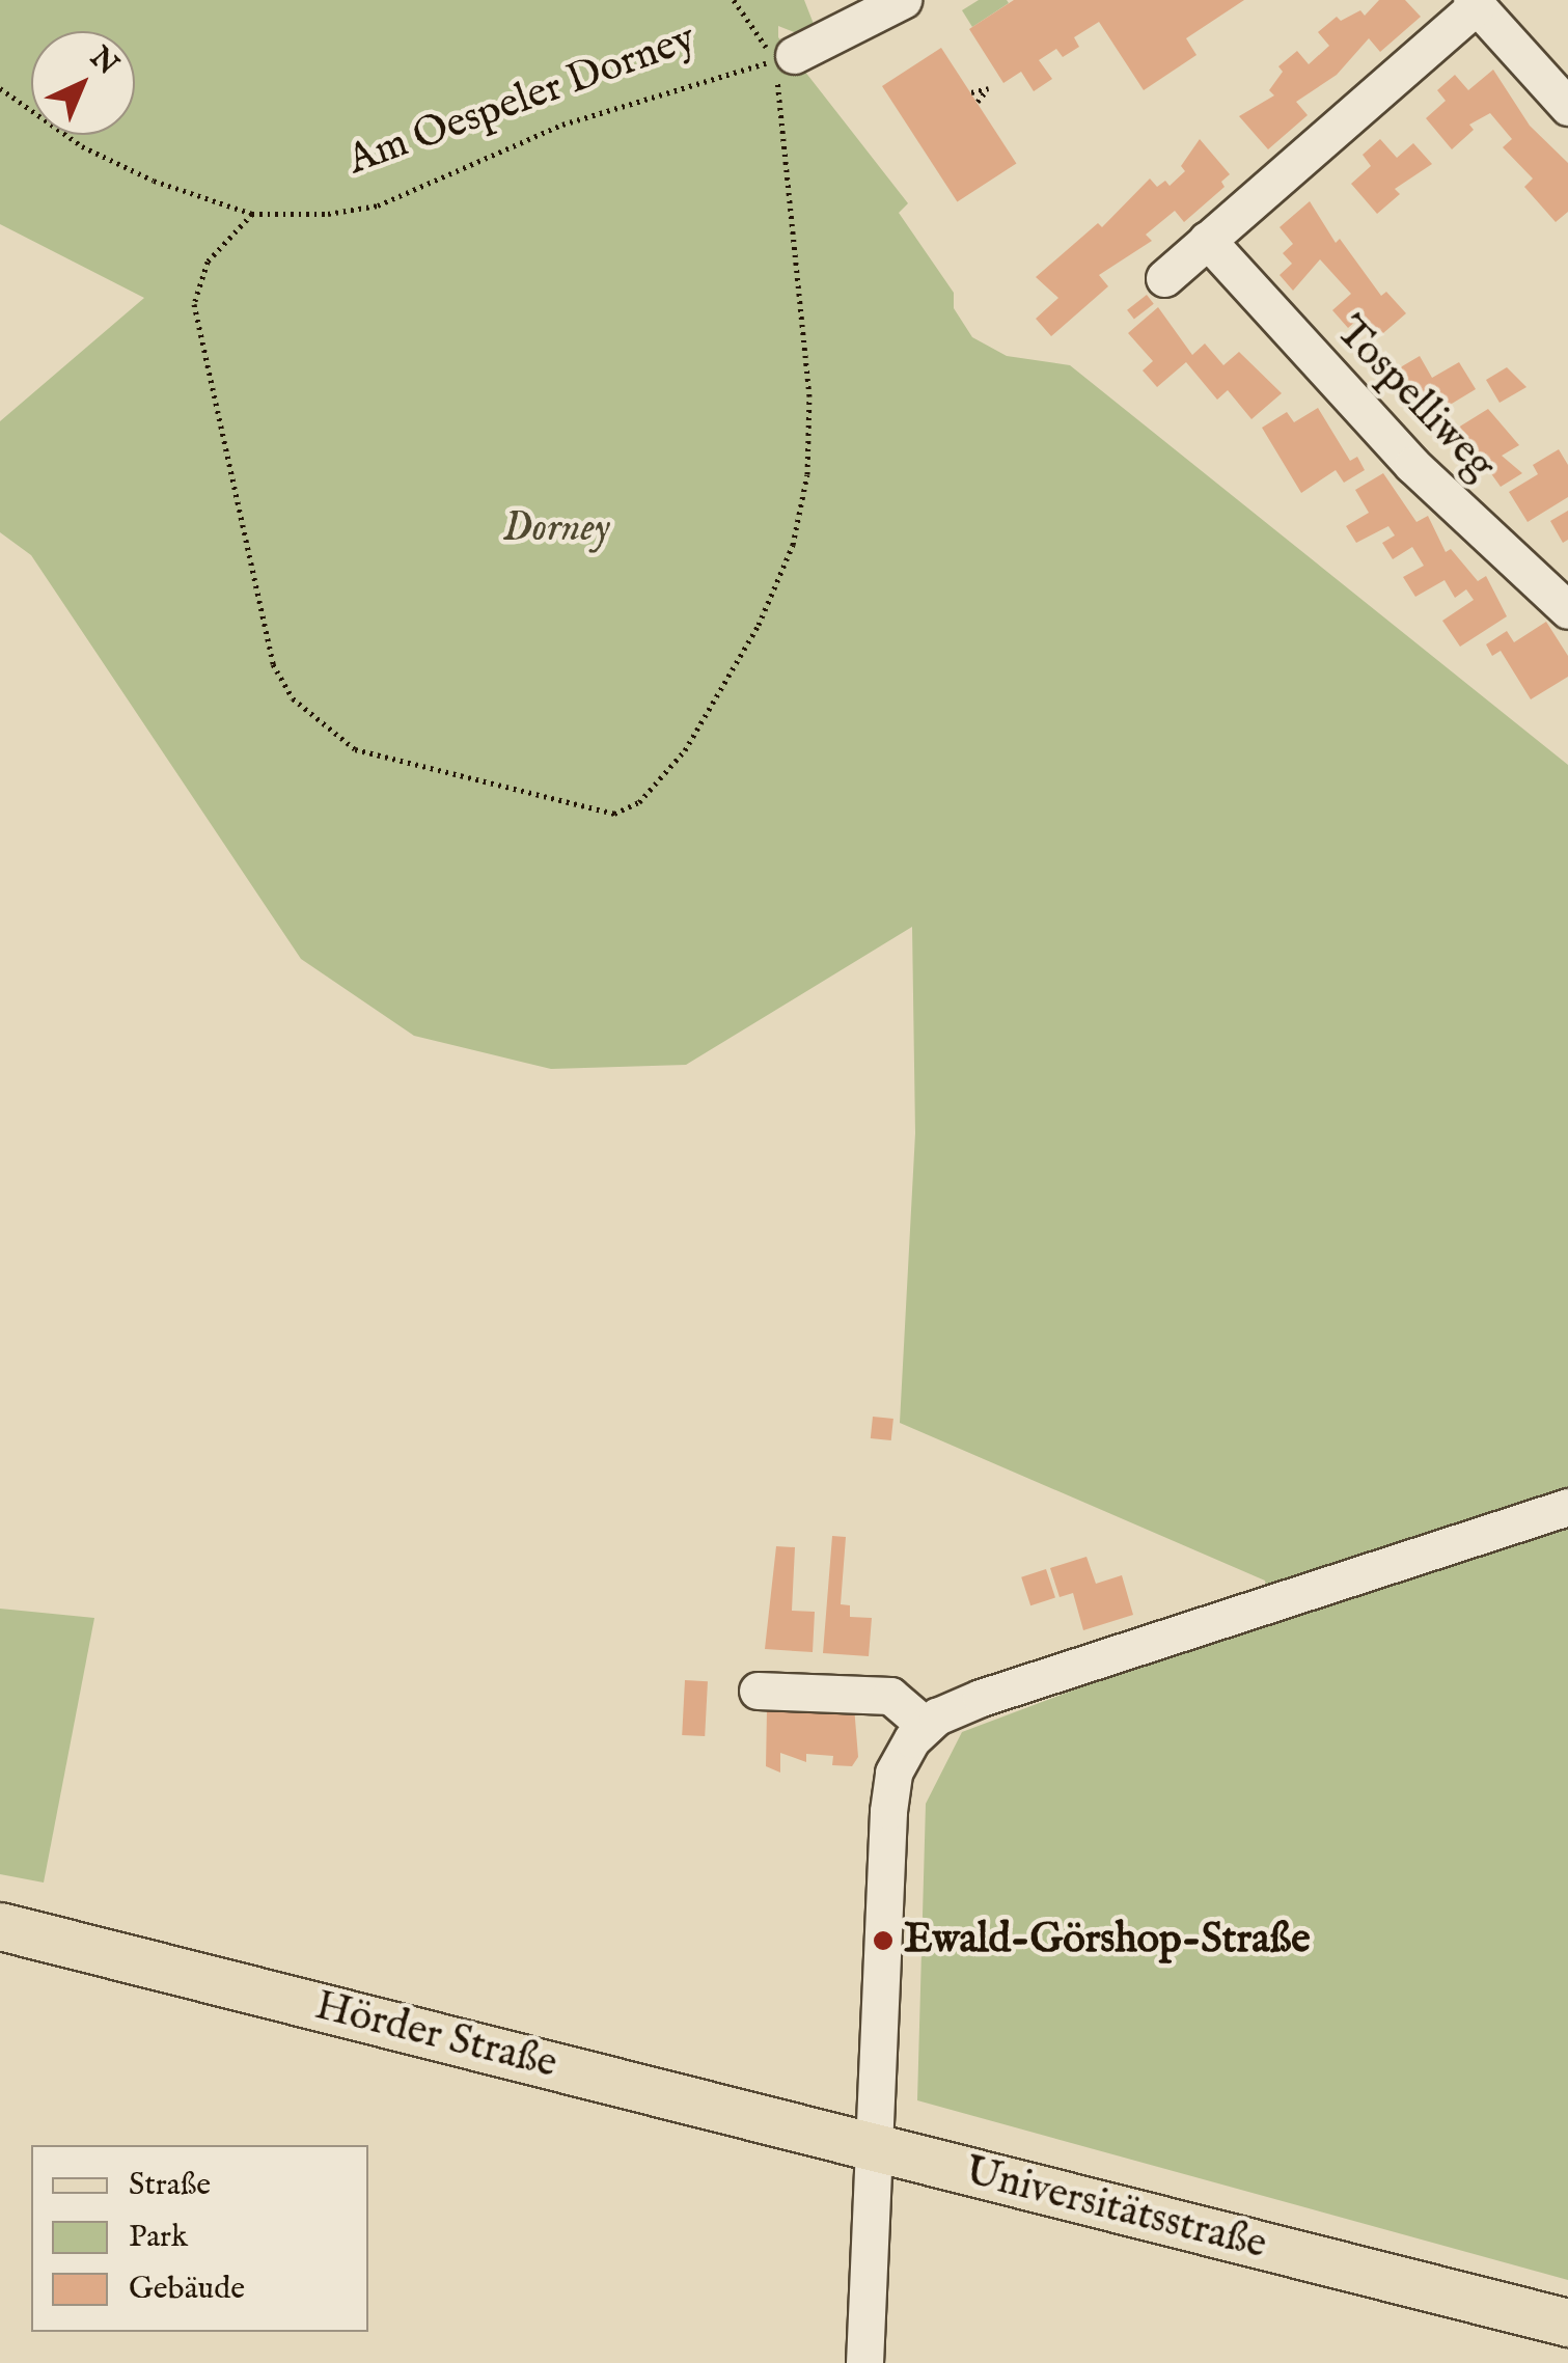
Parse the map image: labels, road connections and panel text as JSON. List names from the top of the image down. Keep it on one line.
{"streets":{"main road":["Hörder Straße","Universitätsstraße"],"street":["Tospelliweg"],"path":["Am Oespeler Dorney"]},"crossings":[["Hörder Straße","Universitätsstraße"]],"parks":["Dorney"],"places":["Ewald-Görshop-Straße"],"legend":["Straße","Park","Gebäude"],"north":"top right"}
